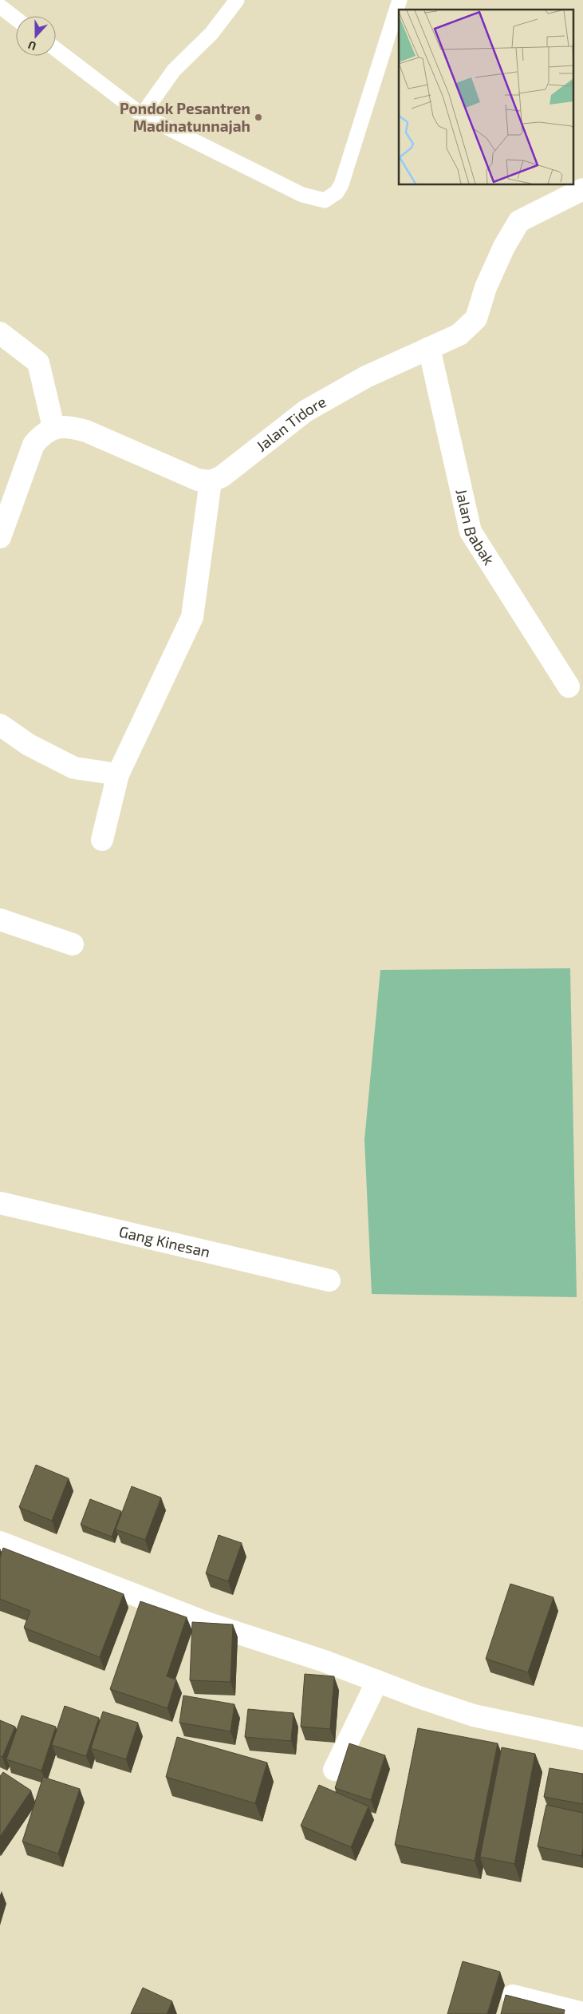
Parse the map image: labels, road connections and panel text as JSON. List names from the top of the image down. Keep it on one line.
{"streets":{"street":["Jalan Tidore","Jalan Babak","Gang Kinesan"]},"crossings":[["Jalan Tidore","Jalan Babak"]],"places":["Pondok Pesantren Madinatunnajah"],"north":"bottom"}
